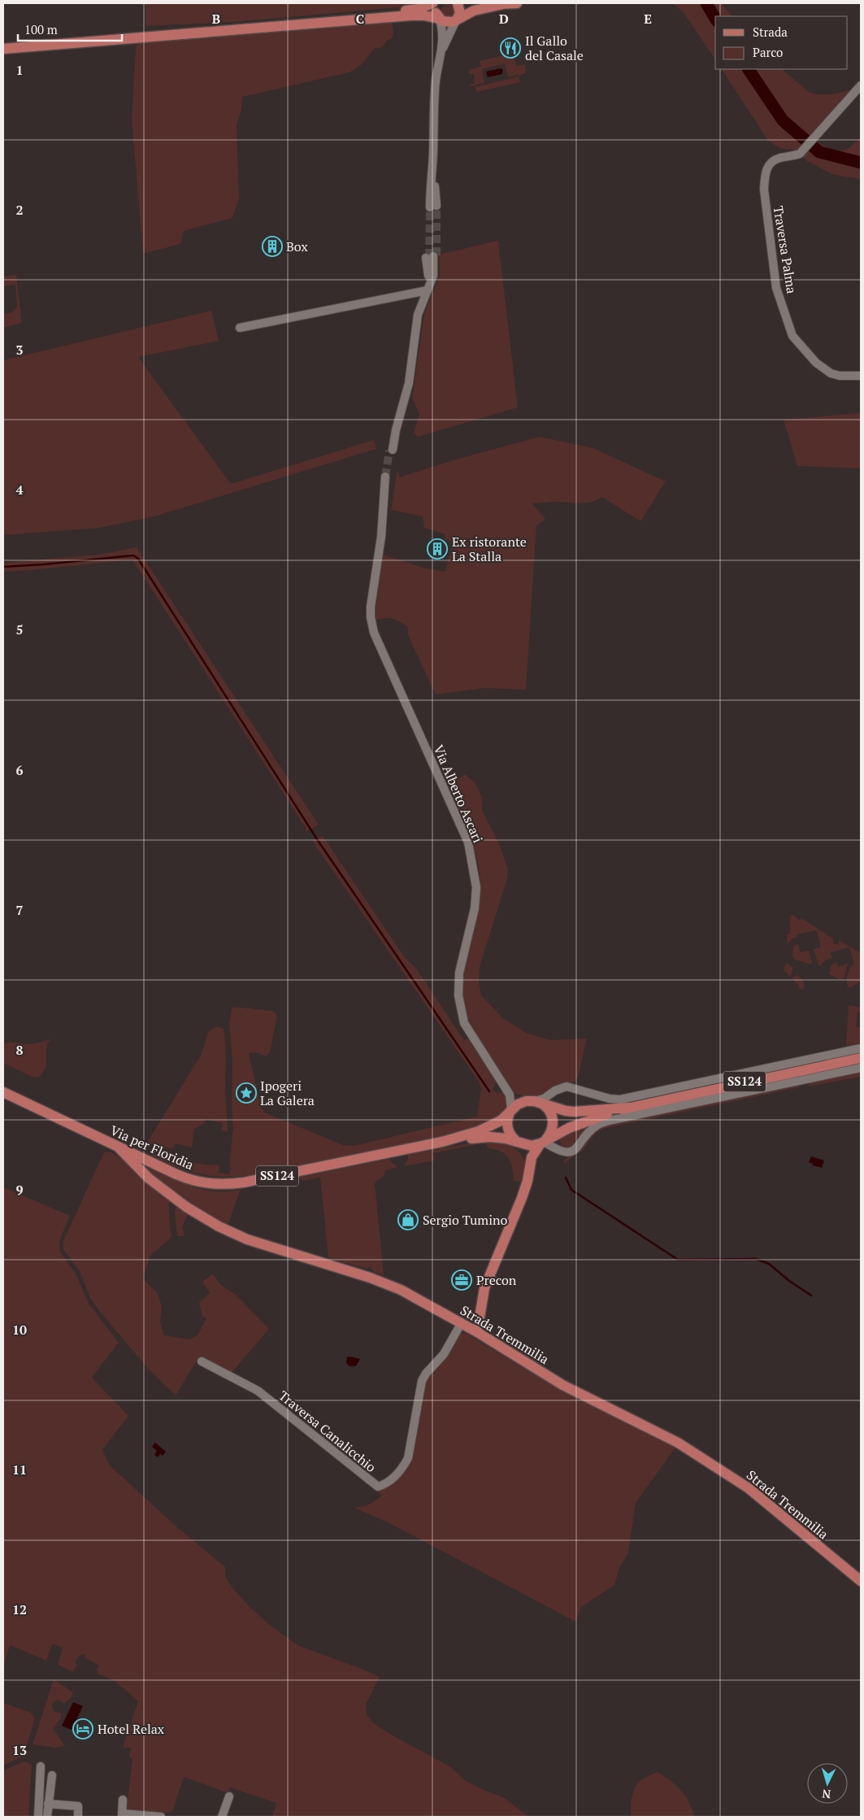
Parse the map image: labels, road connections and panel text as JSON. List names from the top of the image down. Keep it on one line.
{"streets":{"main road":["SS124","Via per Floridia","Strada Tremmilia"],"street":["Traversa Palma","Via Alberto Ascari","Traversa Canalicchio"]},"crossings":[["Via per Floridia","Strada Tremmilia"],["Strada Tremmilia","Traversa Canalicchio"]],"places":{"restaurant":["Il Gallo del Casale"],"building":["Box","Ex ristorante La Stalla"],"place":["Ipogeri La Galera"],"shop":["Sergio Tumino"],"office":["Precon"],"hotel":["Hotel Relax"]},"legend":["Strada","Parco"],"scale_bar":"100 m","north":"bottom","grid":{"columns":["B","C","D","E"],"rows":["1","2","3","4","5","6","7","8","9","10","11","12","13"]}}
